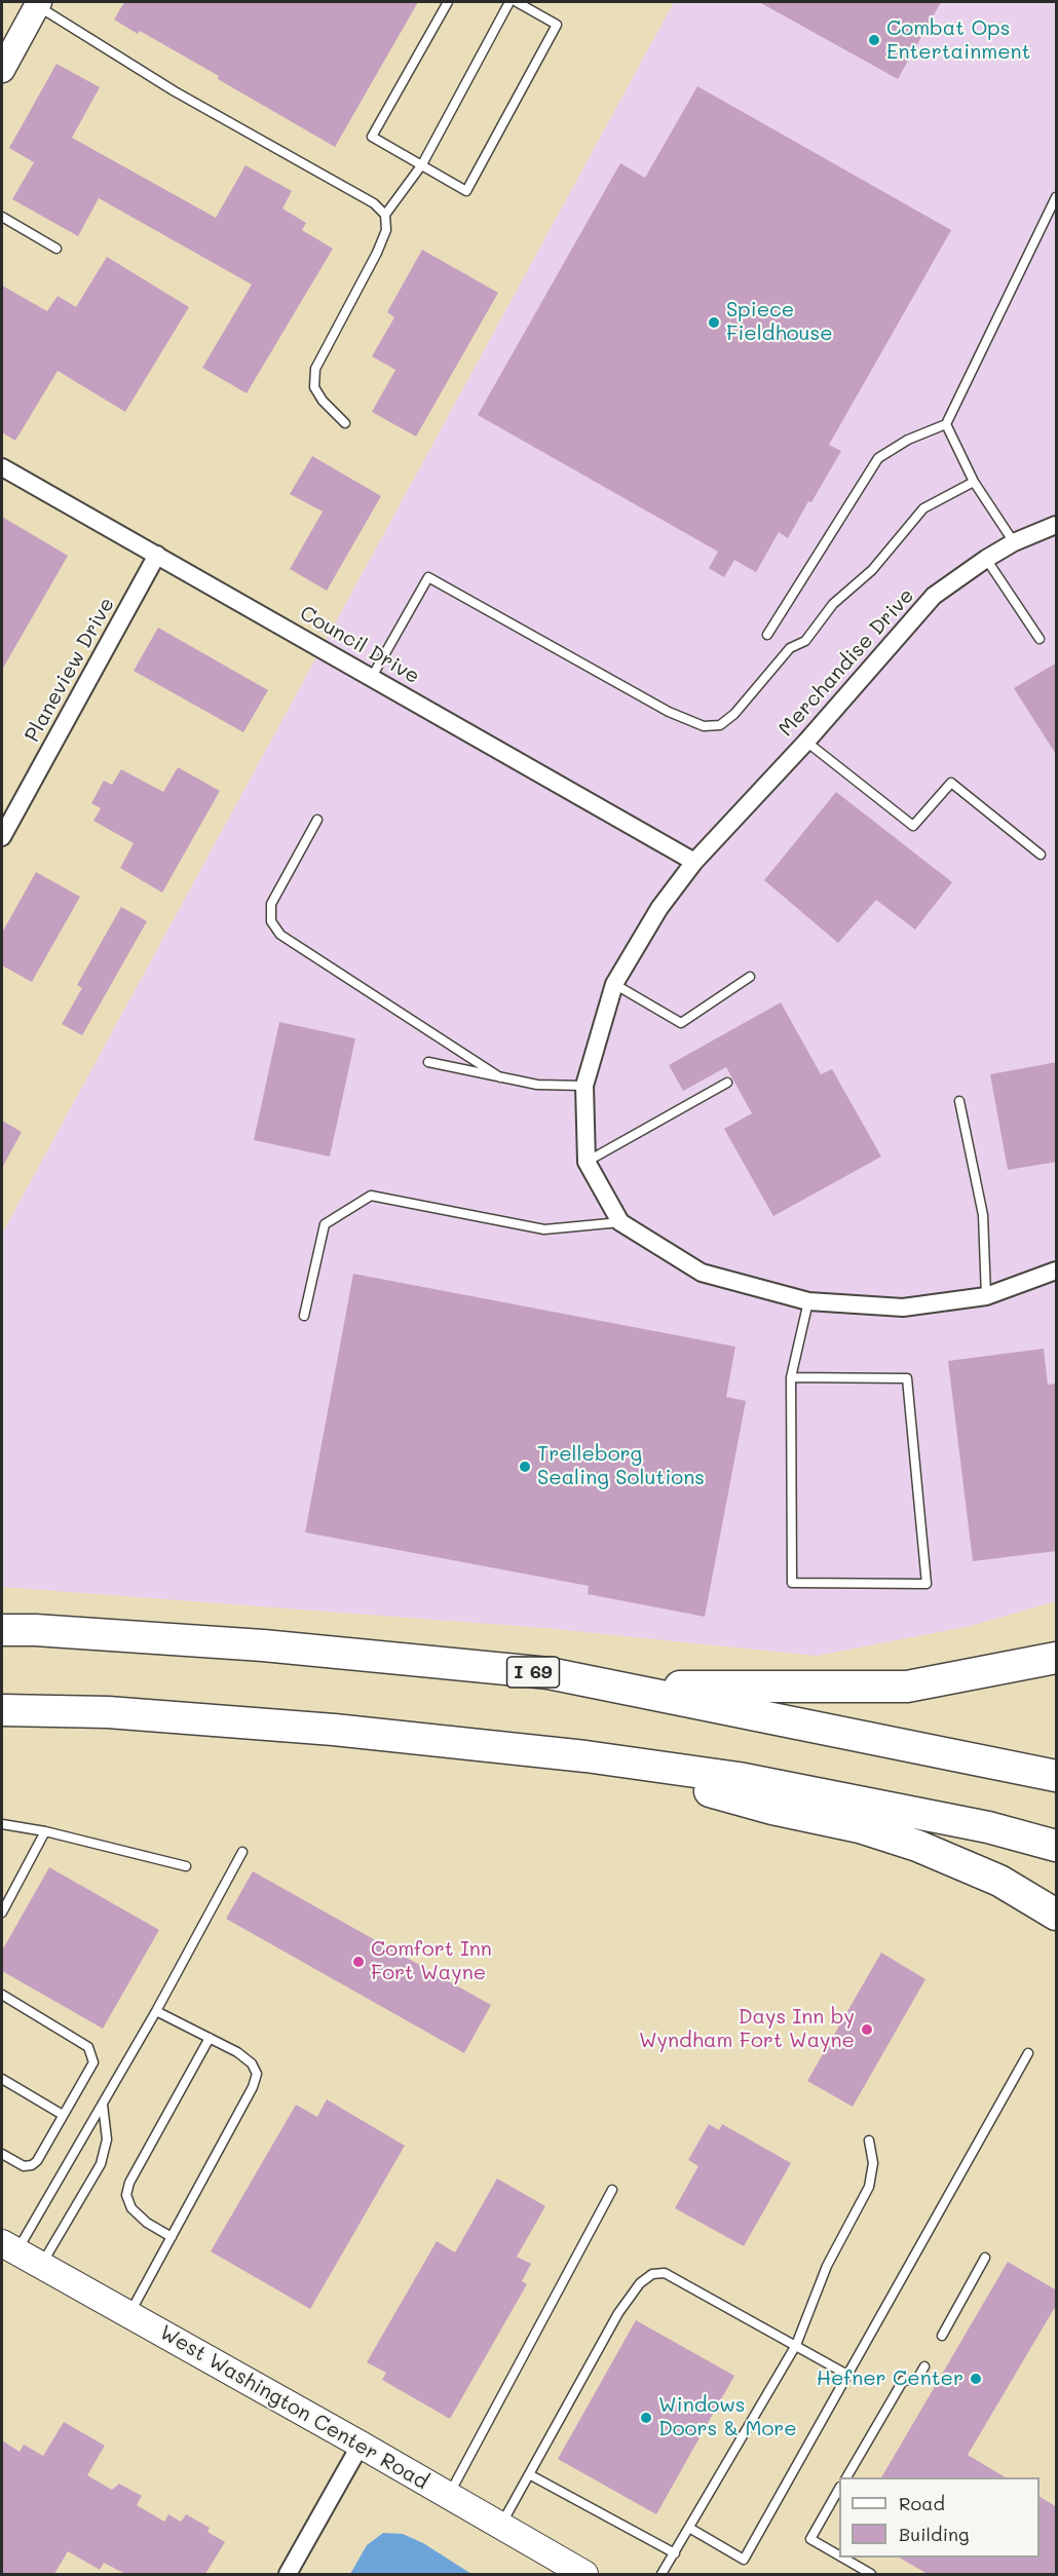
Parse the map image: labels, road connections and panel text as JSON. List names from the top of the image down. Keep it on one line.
{"streets":{"highway":["I 69"],"main road":["West Washington Center Road"],"street":["Council Drive","Merchandise Drive","Planeview Drive"]},"crossings":[["Council Drive","Merchandise Drive"],["Council Drive","Planeview Drive"]],"places":["Combat Ops Entertainment","Spiece Fieldhouse","Trelleborg Sealing Solutions","Comfort Inn Fort Wayne","Days Inn by Wyndham Fort Wayne","Hefner Center","Windows Doors & More"],"legend":["Road","Building"]}
